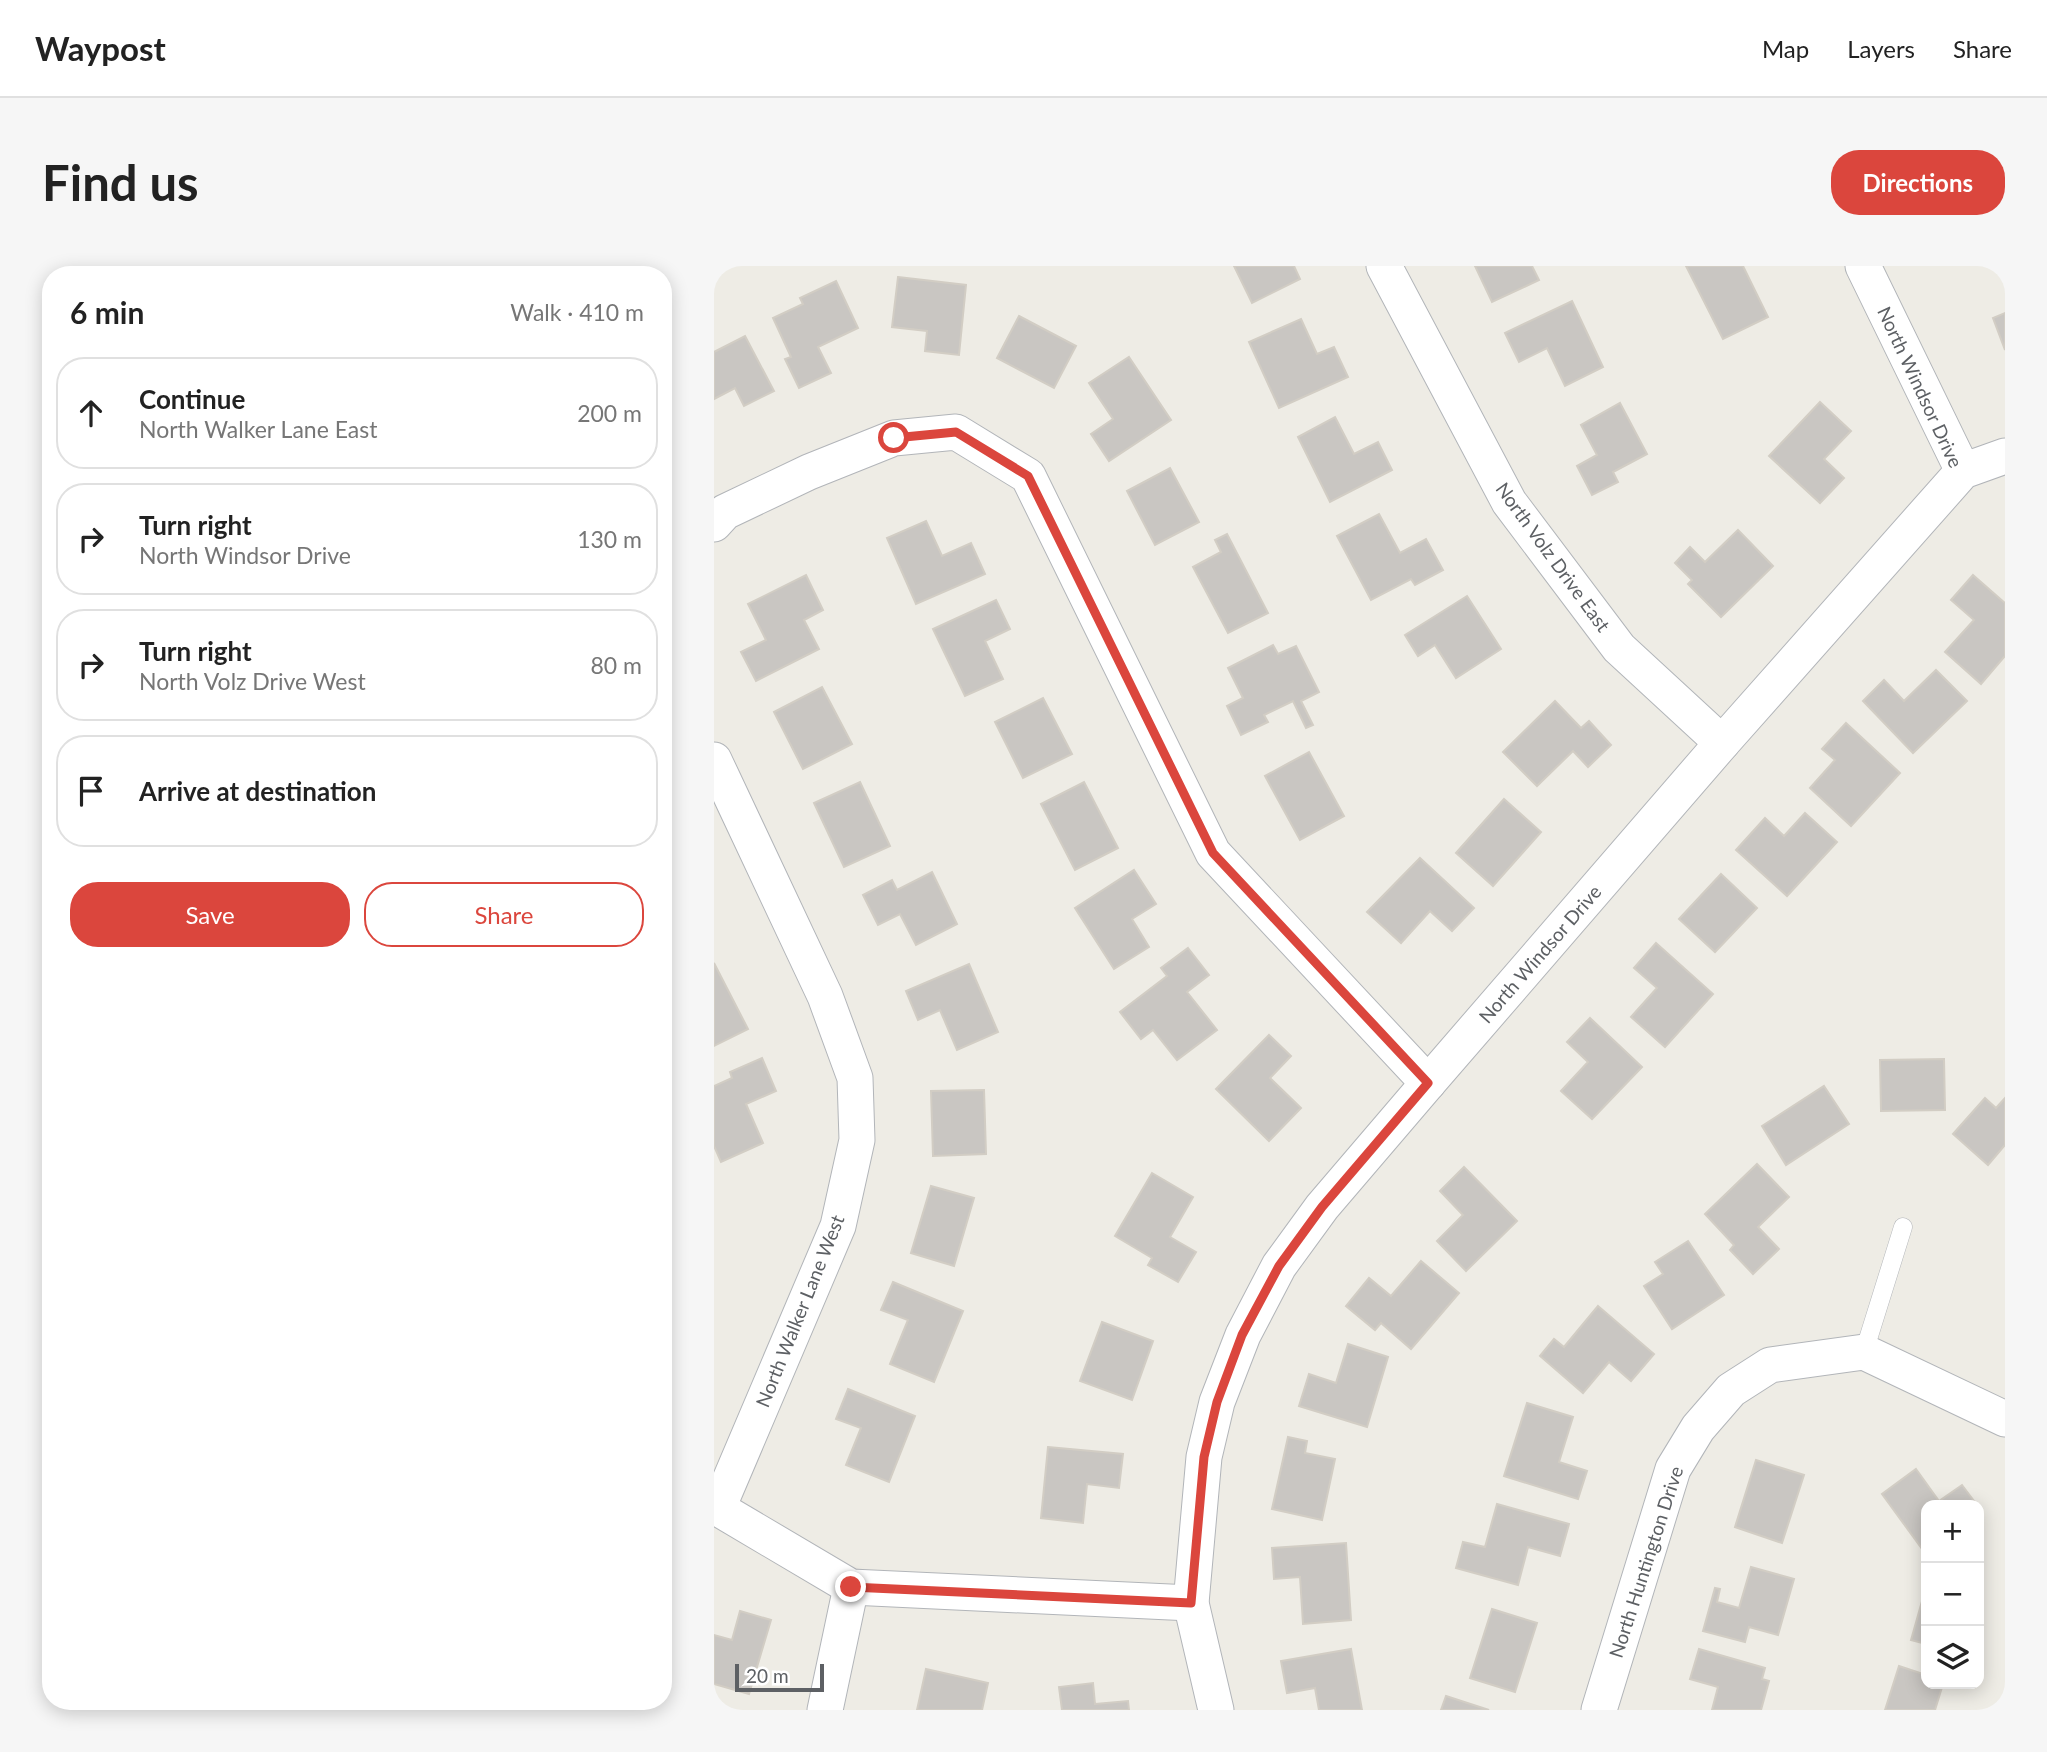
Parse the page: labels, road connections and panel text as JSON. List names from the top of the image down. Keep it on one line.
{"streets":{"street":["North Windsor Drive","North Volz Drive East","North Walker Lane West","North Huntington Drive"]},"crossings":[["North Windsor Drive","North Volz Drive East"]],"scale_bar":"20 m","page":{"header":"Waypost","nav":["Map","Layers","Share"],"buttons":["Directions",["Save","Share"]],"title":"Find us","heading":["6 min","Walk · 410 m"],"list":[["Continue","North Walker Lane East","200 m"],["Turn right","North Windsor Drive","130 m"],["Turn right","North Volz Drive West","80 m"],"Arrive at destination"],"map_buttons":["+","−"],"scale":"20 m"}}
